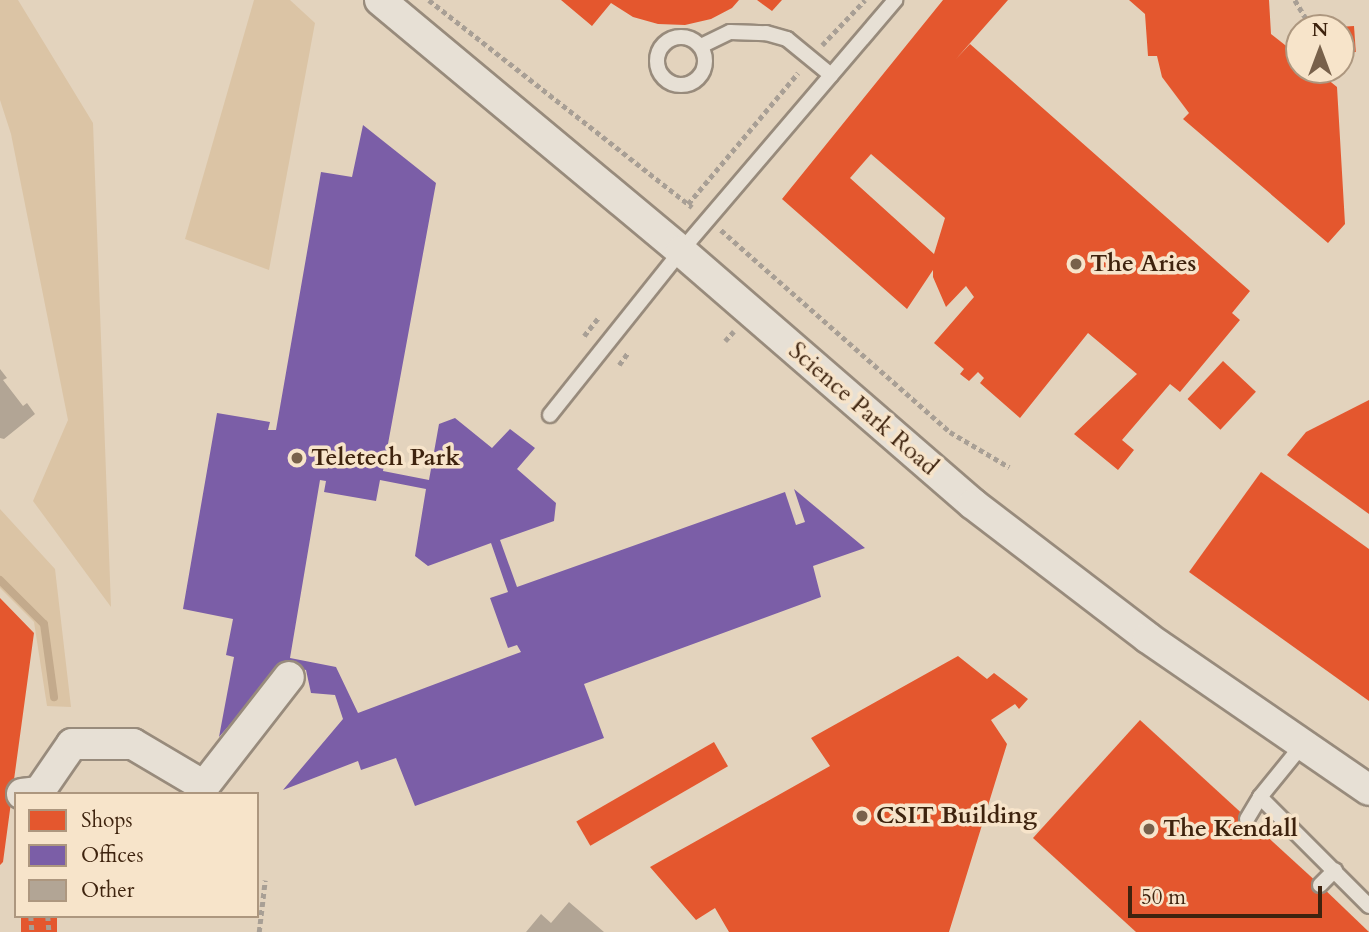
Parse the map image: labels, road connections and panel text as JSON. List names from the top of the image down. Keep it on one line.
{"streets":{"street":["Science Park Road"]},"places":["The Aries","Teletech Park","CSIT Building","The Kendall"],"legend":["Shops","Offices","Other"],"scale_bar":"50 m","north":"top"}
